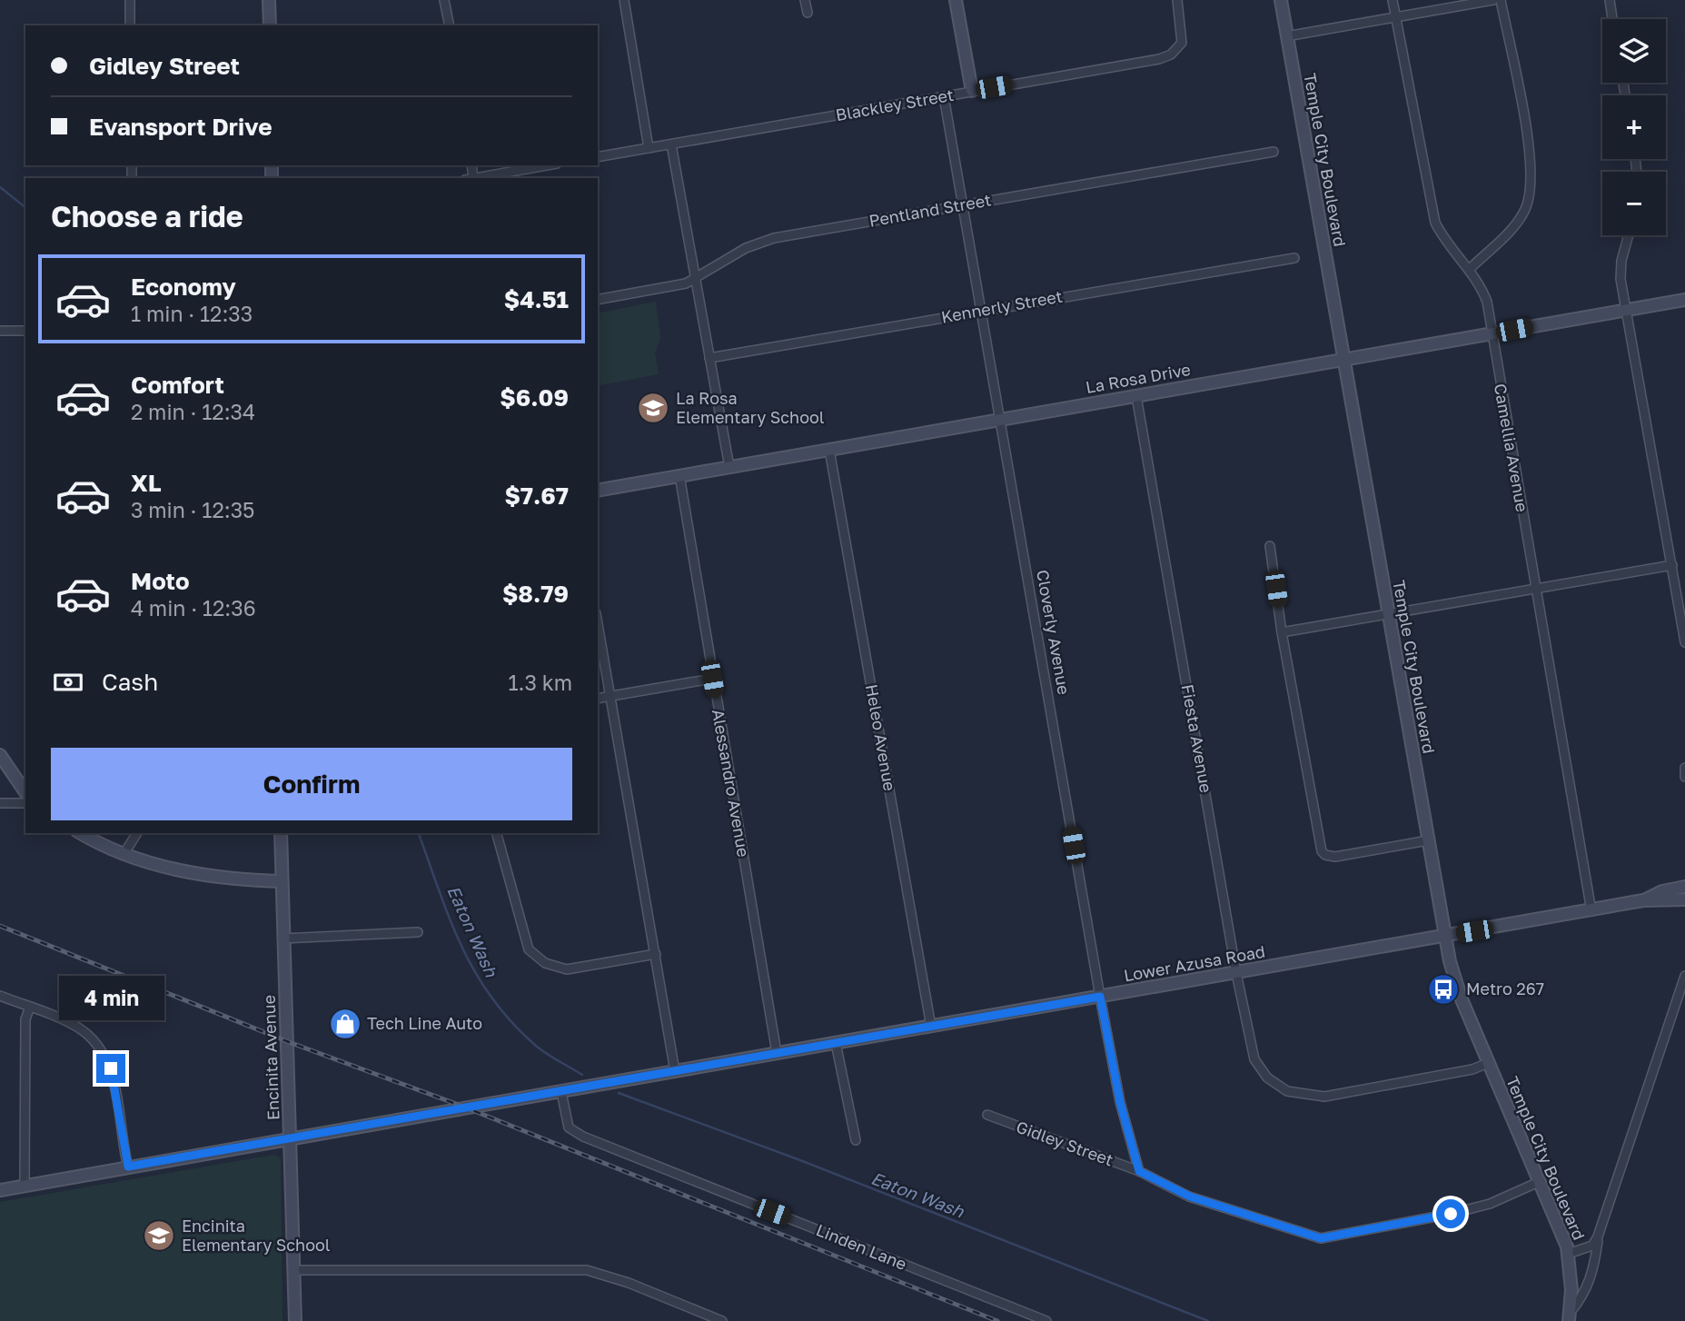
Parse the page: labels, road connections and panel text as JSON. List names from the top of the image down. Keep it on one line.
{"streets":{"main road":["Temple City Boulevard","La Rosa Drive","Lower Azusa Road","Encinita Avenue"],"street":["Blackley Street","Pentland Street","Kennerly Street","Camellia Avenue","Cloverly Avenue","Heleo Avenue","Fiesta Avenue","Alessandro Avenue","Gidley Street","Linden Lane"]},"crossings":[["Blackley Street","Cloverly Avenue"],["Temple City Boulevard","La Rosa Drive"],["Temple City Boulevard","Fiesta Avenue"],["Temple City Boulevard","Lower Azusa Road"],["Temple City Boulevard","Gidley Street"],["Pentland Street","Cloverly Avenue"],["Kennerly Street","Cloverly Avenue"],["La Rosa Drive","Camellia Avenue"],["La Rosa Drive","Cloverly Avenue"],["La Rosa Drive","Heleo Avenue"],["La Rosa Drive","Fiesta Avenue"],["La Rosa Drive","Alessandro Avenue"],["Camellia Avenue","Lower Azusa Road"],["Cloverly Avenue","Lower Azusa Road"],["Cloverly Avenue","Gidley Street"],["Heleo Avenue","Lower Azusa Road"],["Fiesta Avenue","Lower Azusa Road"],["Alessandro Avenue","Lower Azusa Road"],["Lower Azusa Road","Encinita Avenue"],["Lower Azusa Road","Linden Lane"]],"water":["Eaton Wash"],"places":{"school or university":["La Rosa Elementary School","Encinita Elementary School"],"bus stop":["Metro 267"],"shop":["Tech Line Auto"]},"page":{"map_buttons":["+","−"],"banner":["Gidley Street","Evansport Drive"],"heading":"Choose a ride","list":[{"name":"Economy","note":"1 min · 12:33","value":"$4.51"},{"name":"Comfort","note":"2 min · 12:34","value":"$6.09"},{"name":"XL","note":"3 min · 12:35","value":"$7.67"},{"name":"Moto","note":"4 min · 12:36","value":"$8.79"}],"pay":["Cash","1.3 km"],"buttons":"Confirm","bubble":"4 min"}}
